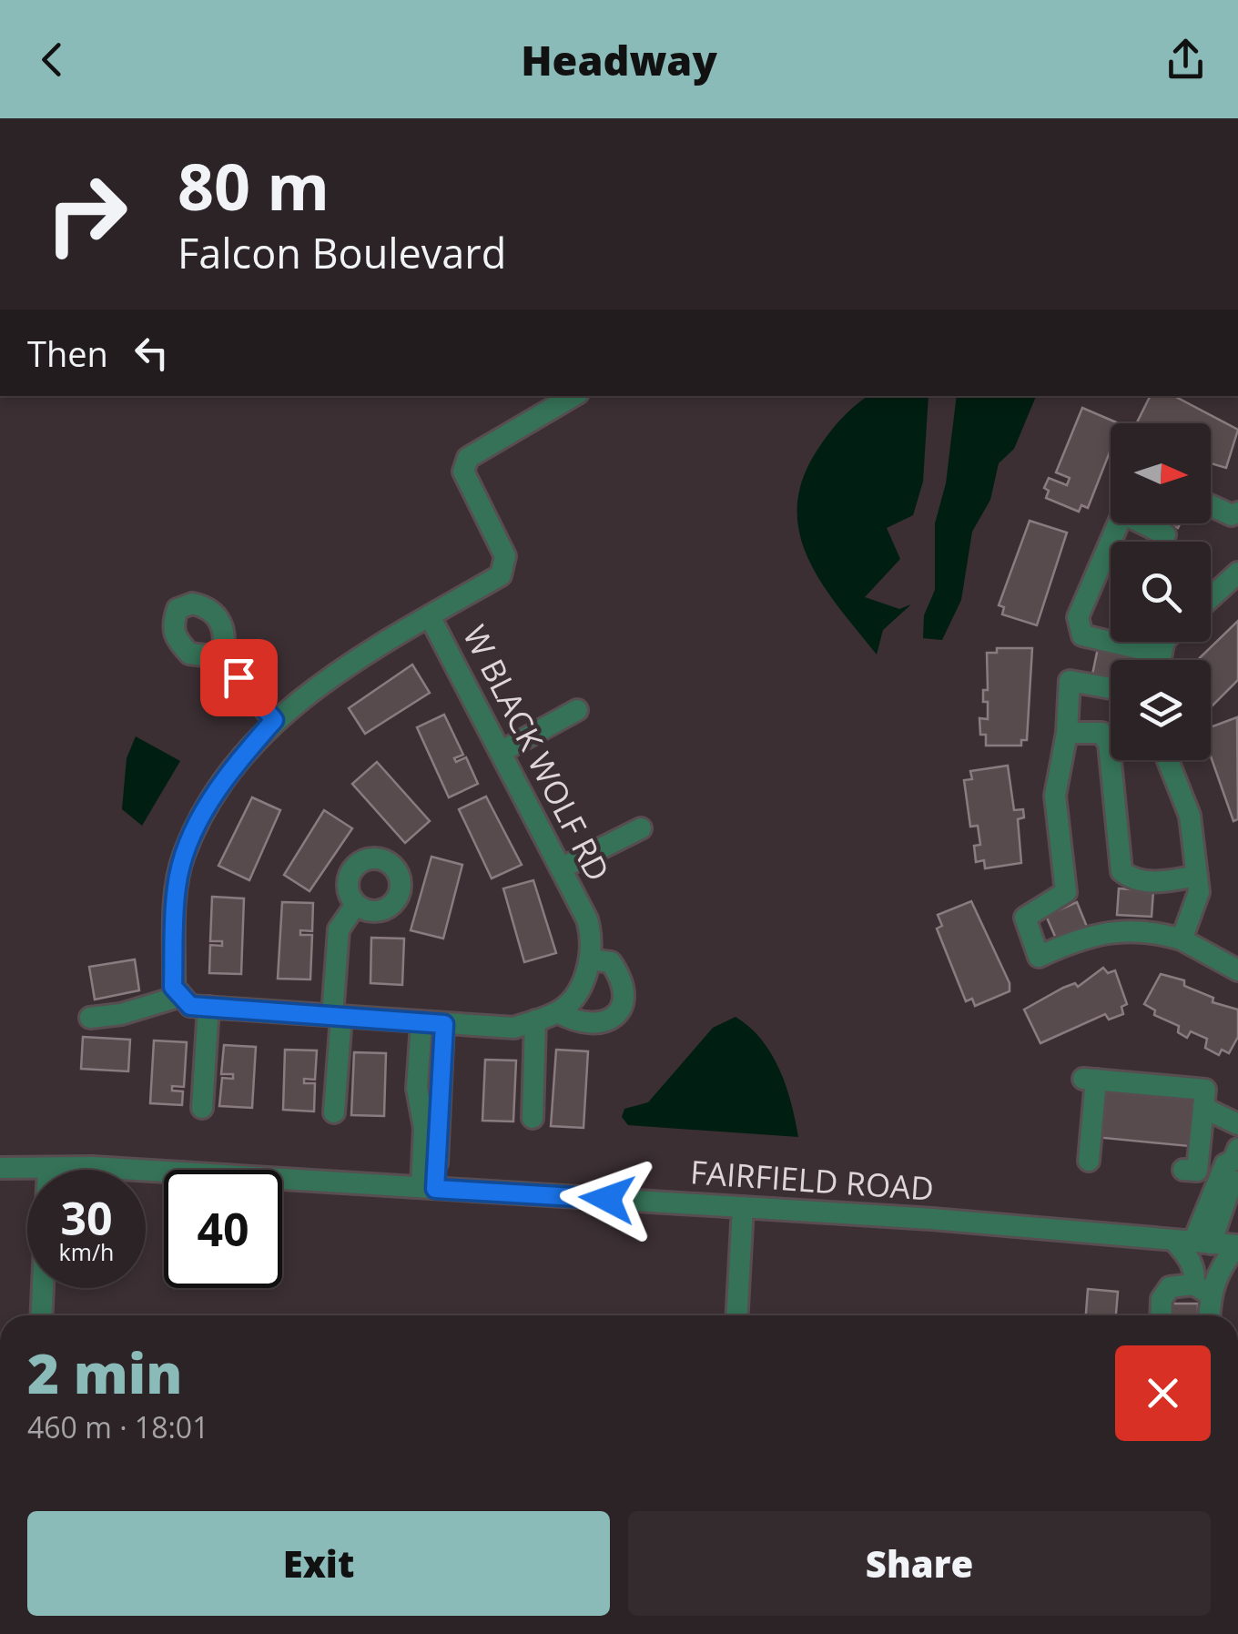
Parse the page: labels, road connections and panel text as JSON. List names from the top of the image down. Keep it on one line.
{"streets":{"street":["W BLACK WOLF RD","FAIRFIELD ROAD"]},"north":"right","page":{"header":"Headway","turn":["80 m","Falcon Boulevard"],"then":"Then","speed":"30 km/h","limit":"40","heading":["2 min","460 m · 18:01"],"buttons":["Exit","Share"]}}
